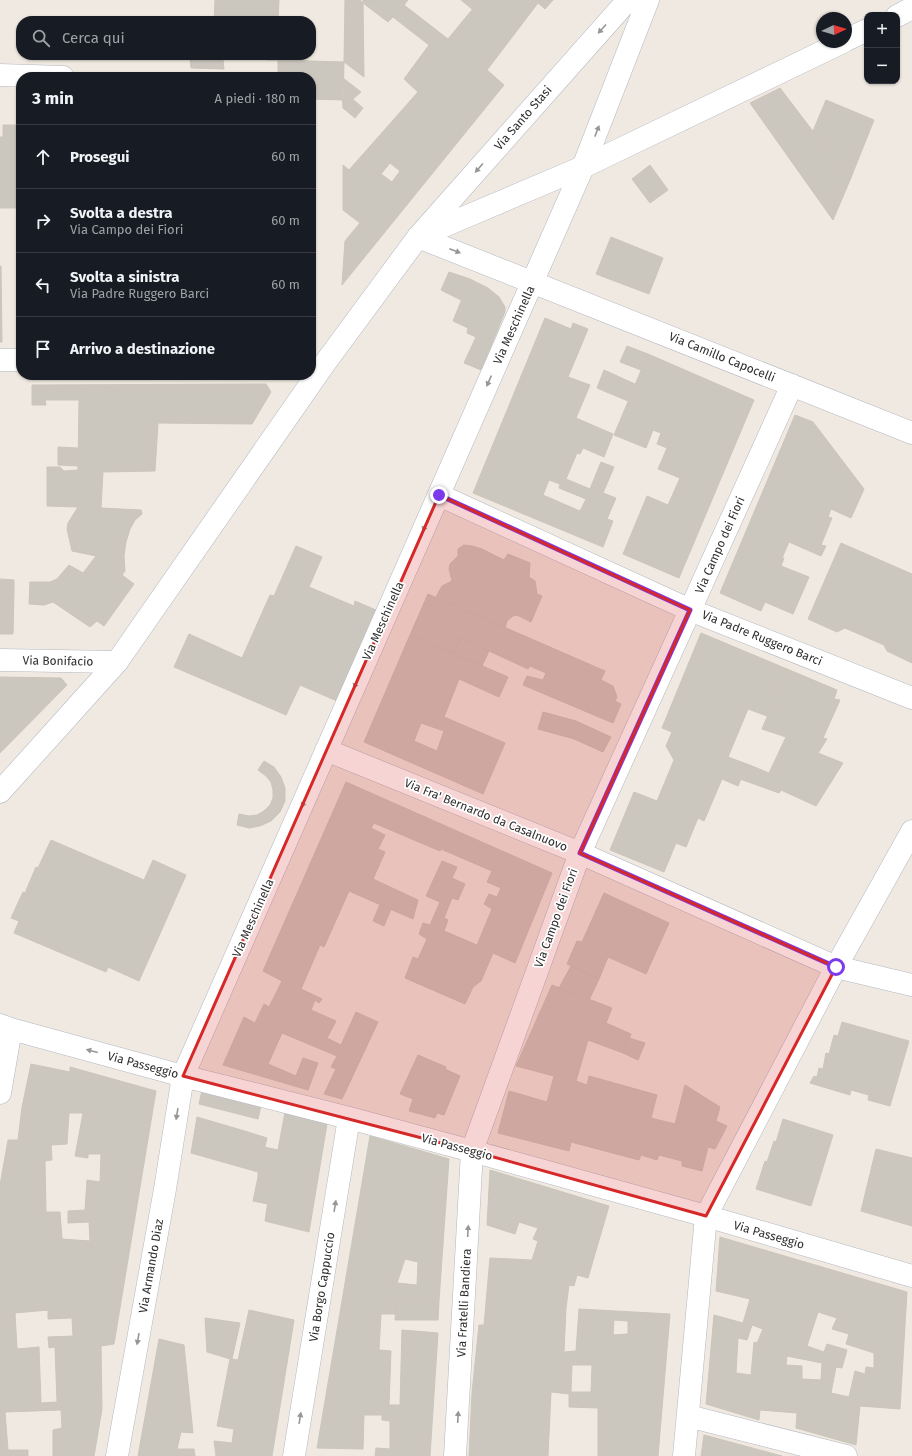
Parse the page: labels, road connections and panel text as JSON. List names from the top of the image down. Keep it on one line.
{"streets":{"street":["Via Santo Stasi","Via Meschinella","Via Camillo Capocelli","Via Campo dei Fiori","Via Padre Ruggero Barci","Via Bonifacio","Via Fra' Bernardo da Casalnuovo","Via Passeggio","Via Armando Diaz","Via Borgo Cappuccio","Via Fratelli Bandiera"]},"crossings":[["Via Santo Stasi","Via Camillo Capocelli"],["Via Santo Stasi","Via Bonifacio"],["Via Meschinella","Via Camillo Capocelli"],["Via Meschinella","Via Padre Ruggero Barci"],["Via Meschinella","Via Fra' Bernardo da Casalnuovo"],["Via Meschinella","Via Passeggio"],["Via Meschinella","Via Armando Diaz"],["Via Camillo Capocelli","Via Campo dei Fiori"],["Via Campo dei Fiori","Via Padre Ruggero Barci"],["Via Campo dei Fiori","Via Fra' Bernardo da Casalnuovo"],["Via Campo dei Fiori","Via Passeggio"],["Via Campo dei Fiori","Via Fratelli Bandiera"],["Via Passeggio","Via Armando Diaz"],["Via Passeggio","Via Borgo Cappuccio"],["Via Passeggio","Via Fratelli Bandiera"]],"one_way":["Via Meschinella","Via Armando Diaz","Via Borgo Cappuccio","Via Fratelli Bandiera"],"north":"right","page":{"map_buttons":["+","−"],"search":"Cerca qui","heading":["3 min","A piedi · 180 m"],"list":[["Prosegui","60 m"],["Svolta a destra","Via Campo dei Fiori","60 m"],["Svolta a sinistra","Via Padre Ruggero Barci","60 m"],"Arrivo a destinazione"]}}
